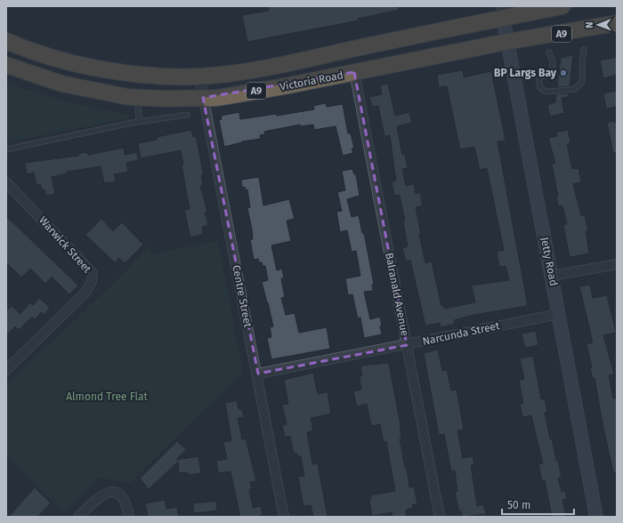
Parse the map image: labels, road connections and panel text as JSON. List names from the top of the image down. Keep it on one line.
{"streets":{"highway":["A9","Victoria Road"],"street":["Warwick Street","Jetty Road","Balranald Avenue","Centre Street","Narcunda Street"]},"crossings":[["Victoria Road","Jetty Road"],["Victoria Road","Balranald Avenue"],["Victoria Road","Centre Street"],["Jetty Road","Narcunda Street"],["Balranald Avenue","Narcunda Street"],["Centre Street","Narcunda Street"]],"parks":["Almond Tree Flat"],"places":["BP Largs Bay"],"scale_bar":"50 m","north":"left"}
